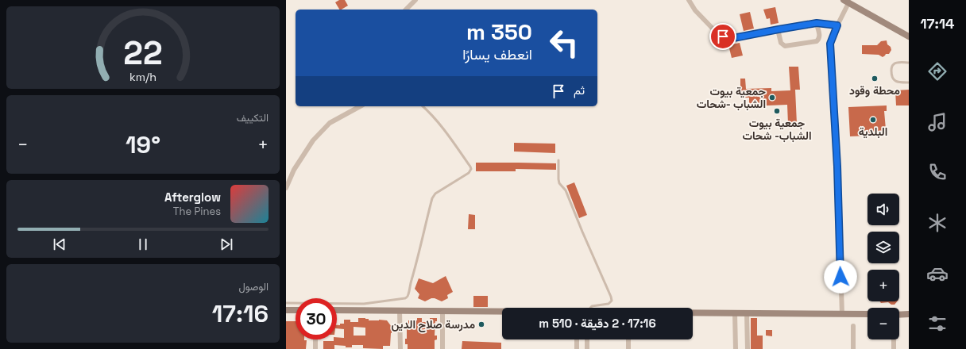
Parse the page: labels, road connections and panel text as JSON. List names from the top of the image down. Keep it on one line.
{"places":["محطة وقود","جمعية بيوت الشباب -شحات","جمعية بيوت الشباب- شحات","البلدية","مدرسة صلاح الدين"],"page":{"tabs":"17:14","turn":["350 m","انعطف يسارًا"],"then":"ثم","tile":["التكييف",["الوصول","17:16"]],"heat":["−","19°","+"],"song":["Afterglow","The Pines"],"map_buttons":["+","−"],"limit":"30","trip":"17:16 · 2 دقيقة · 510 m","gauge":["22","km/h"]}}
